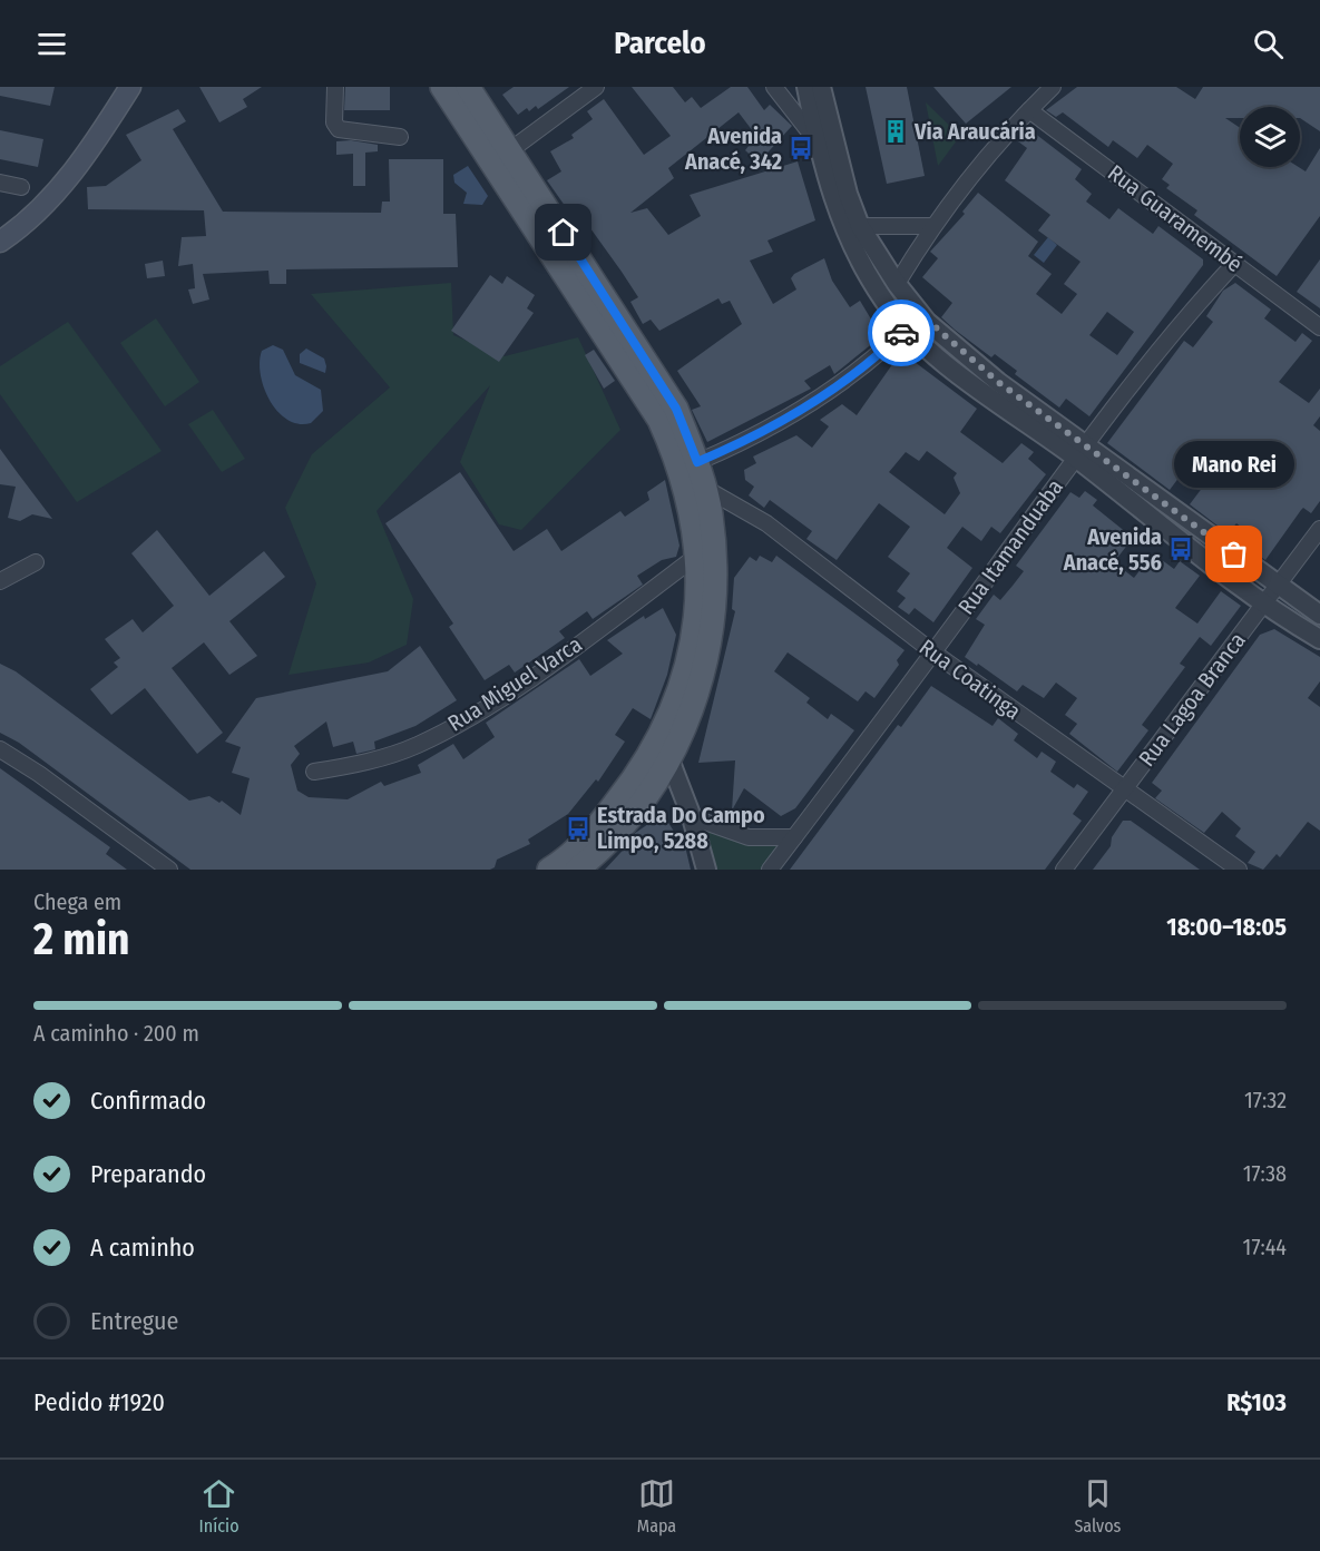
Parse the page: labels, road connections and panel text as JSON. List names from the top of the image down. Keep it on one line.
{"streets":{"street":["Rua Guaramembé","Rua Itamanduaba","Rua Coatinga","Rua Miguel Varca","Rua Lagoa Branca"]},"crossings":[["Rua Guaramembé","Rua Itamanduaba"],["Rua Itamanduaba","Rua Coatinga"],["Rua Coatinga","Rua Lagoa Branca"]],"places":{"building":["Via Araucária"],"bus stop":["Avenida Anacé, 342","Avenida Anacé, 556","Estrada Do Campo Limpo, 5288"],"other":["Mano Rei"]},"page":{"header":"Parcelo","bubble":"Mano Rei","heading":["2 min","Chega em","18:00–18:05"],"panel":["Pedido #1920","R$103"],"bar":"A caminho · 200 m","list":[["Confirmado","17:32"],["Preparando","17:38"],["A caminho","17:44"],"Entregue"],"tabs":["Início","Mapa","Salvos"]}}
